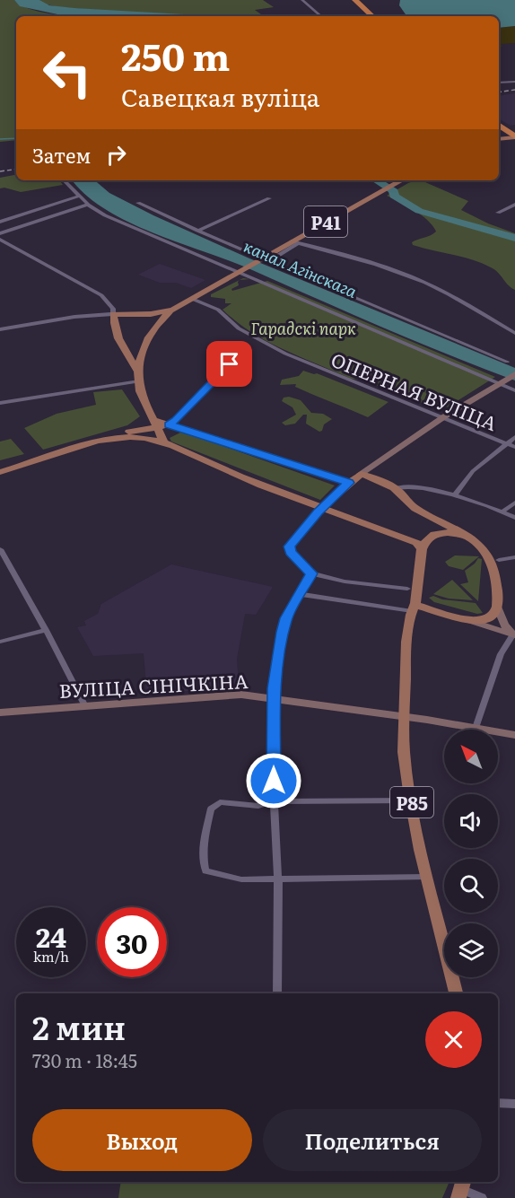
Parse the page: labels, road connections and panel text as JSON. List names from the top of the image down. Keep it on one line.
{"streets":{"main road":["Р41","Р85"],"street":["ОПЕРНАЯ ВУЛІЦА","ВУЛІЦА СІНІЧКІНА"]},"crossings":[["Р41","ОПЕРНАЯ ВУЛІЦА"],["ВУЛІЦА СІНІЧКІНА","Р85"]],"water":["канал Агінскага"],"parks":["Гарадскі парк"],"north":"top left","page":{"turn":["250 m","Савецкая вуліца"],"then":"Затем","speed":"24 km/h","limit":"30","heading":["2 мин","730 m · 18:45"],"buttons":["Выход","Поделиться"]}}
